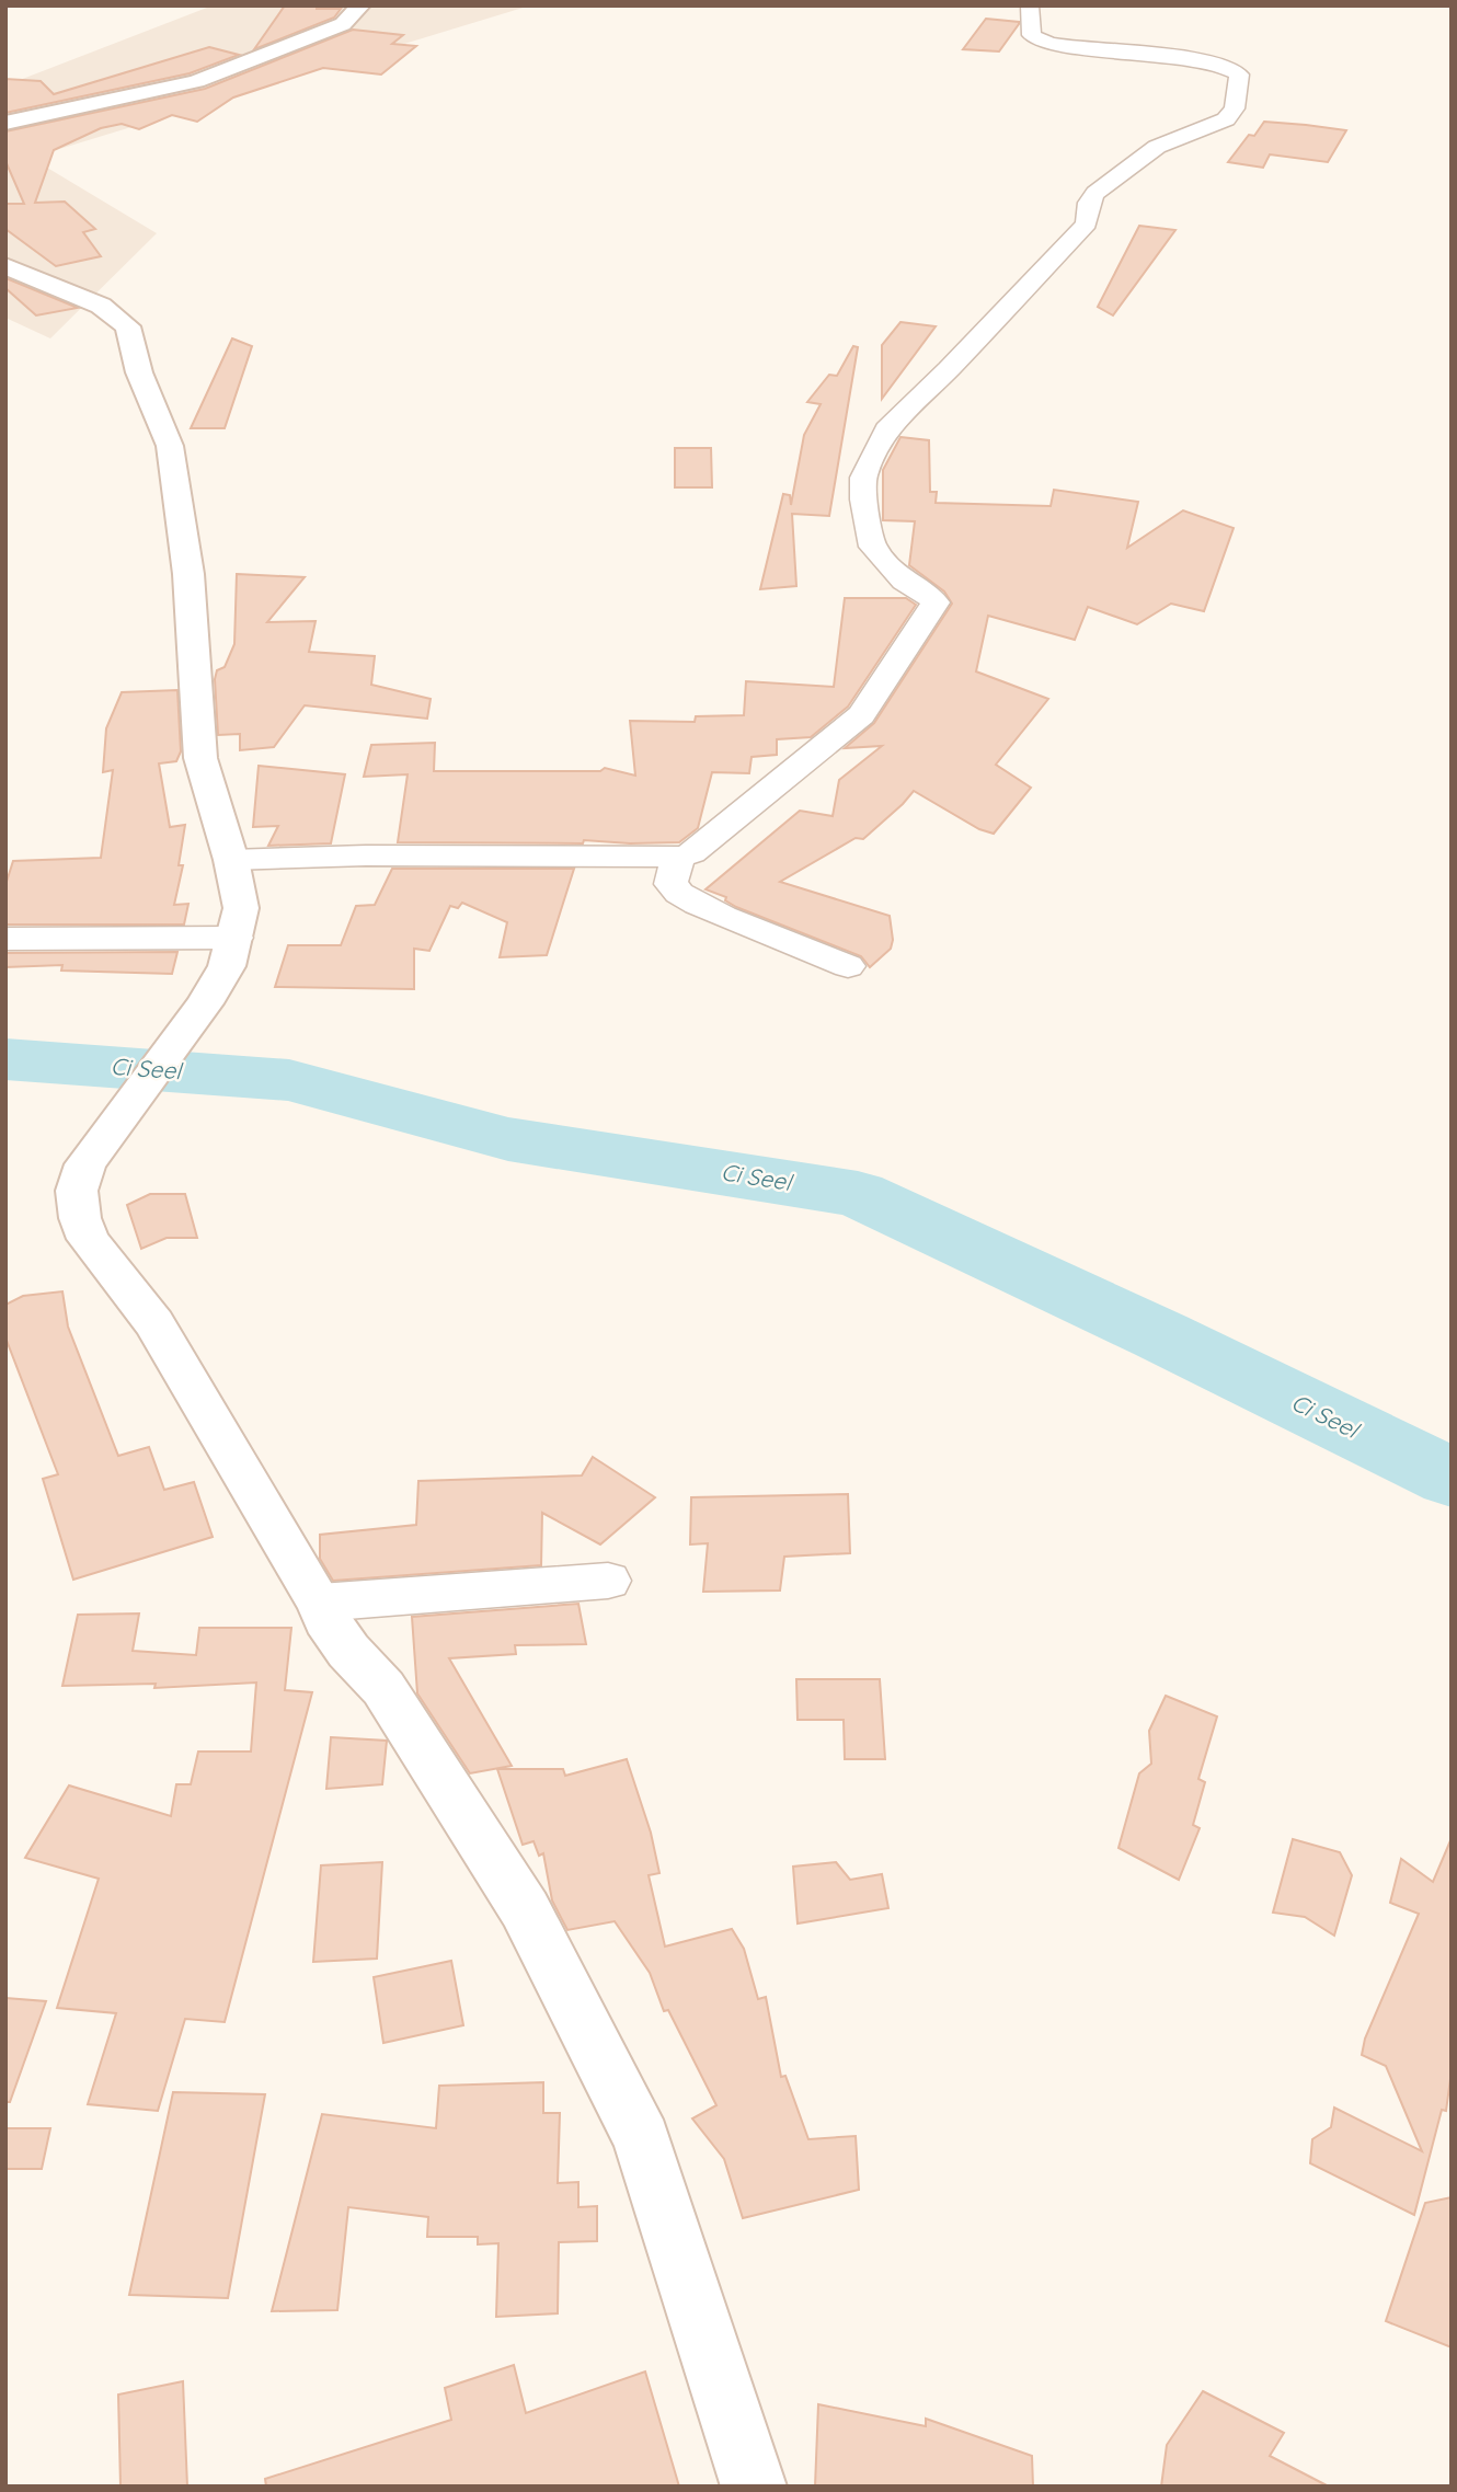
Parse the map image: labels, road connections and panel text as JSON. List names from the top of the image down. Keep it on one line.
{"water":["Ci Seel"]}
